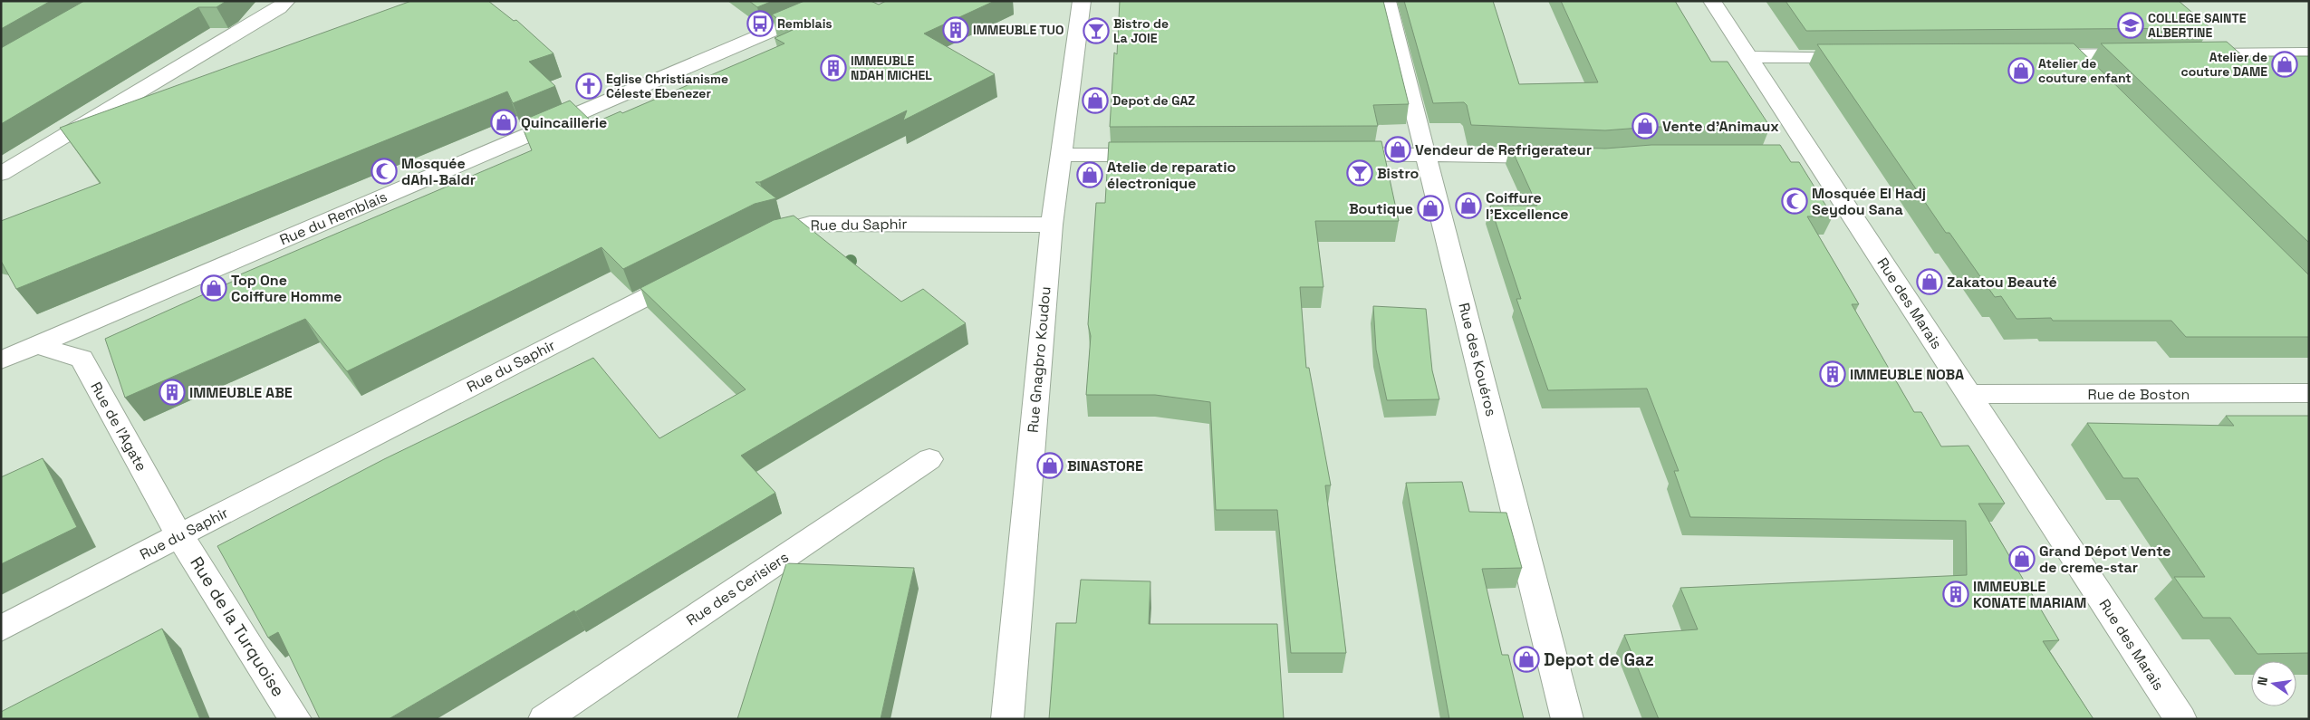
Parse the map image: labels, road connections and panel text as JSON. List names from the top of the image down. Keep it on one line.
{"streets":{"street":["Rue du Remblais","Rue du Saphir","Rue des Marais","Rue Gnagbro Koudou","Rue des Kouéros","Rue de Boston","Rue de l'Agate","Rue des Cerisiers","Rue de la Turquoise"]},"crossings":[["Rue du Remblais","Rue de l'Agate"],["Rue du Saphir","Rue Gnagbro Koudou"],["Rue du Saphir","Rue de l'Agate"],["Rue du Saphir","Rue de la Turquoise"],["Rue des Marais","Rue de Boston"],["Rue de l'Agate","Rue de la Turquoise"]],"places":{"bus stop":["Remblais"],"school or university":["COLLEGE SAINTE ALBERTINE"],"building":["IMMEUBLE TUO","IMMEUBLE NDAH MICHEL","IMMEUBLE NOBA","IMMEUBLE ABE","IMMEUBLE KONATE MARIAM"],"bar":["Bistro de La JOIE","Bistro"],"shop":["Atelier de couture DAME","Atelier de couture enfant","Depot de GAZ","Quincaillerie","Vente d'Animaux","Vendeur de Refrigerateur","Atelie de reparatio électronique","Coiffure l'Excellence","Boutique","Zakatou Beauté","Top One Coiffure Homme","BINASTORE","Grand Dépot Vente de creme-star","Depot de Gaz"],"church":["Eglise Christianisme Céleste Ebenezer"],"mosque":["Mosquée dAhl-Baldr","Mosquée El Hadj Seydou Sana"]},"north":"left"}
